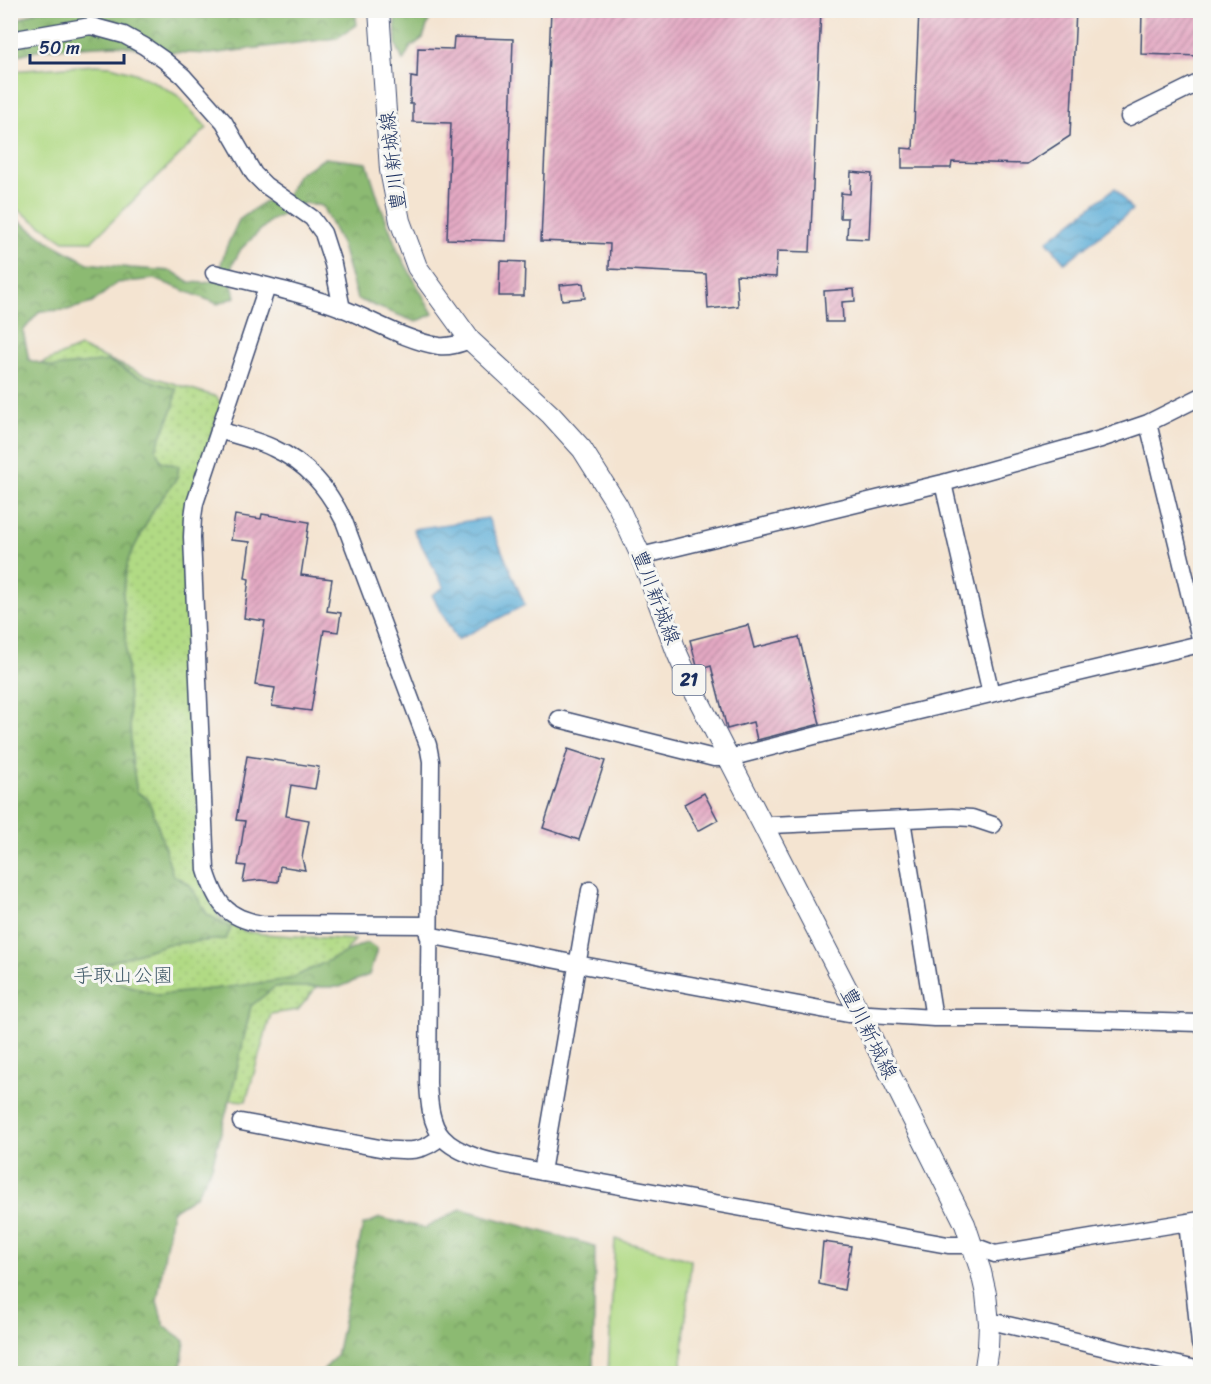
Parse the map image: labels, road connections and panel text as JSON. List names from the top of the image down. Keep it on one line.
{"streets":{"main road":["豊川新城線","21"]},"parks":["手取山公園"],"scale_bar":"50 m"}
